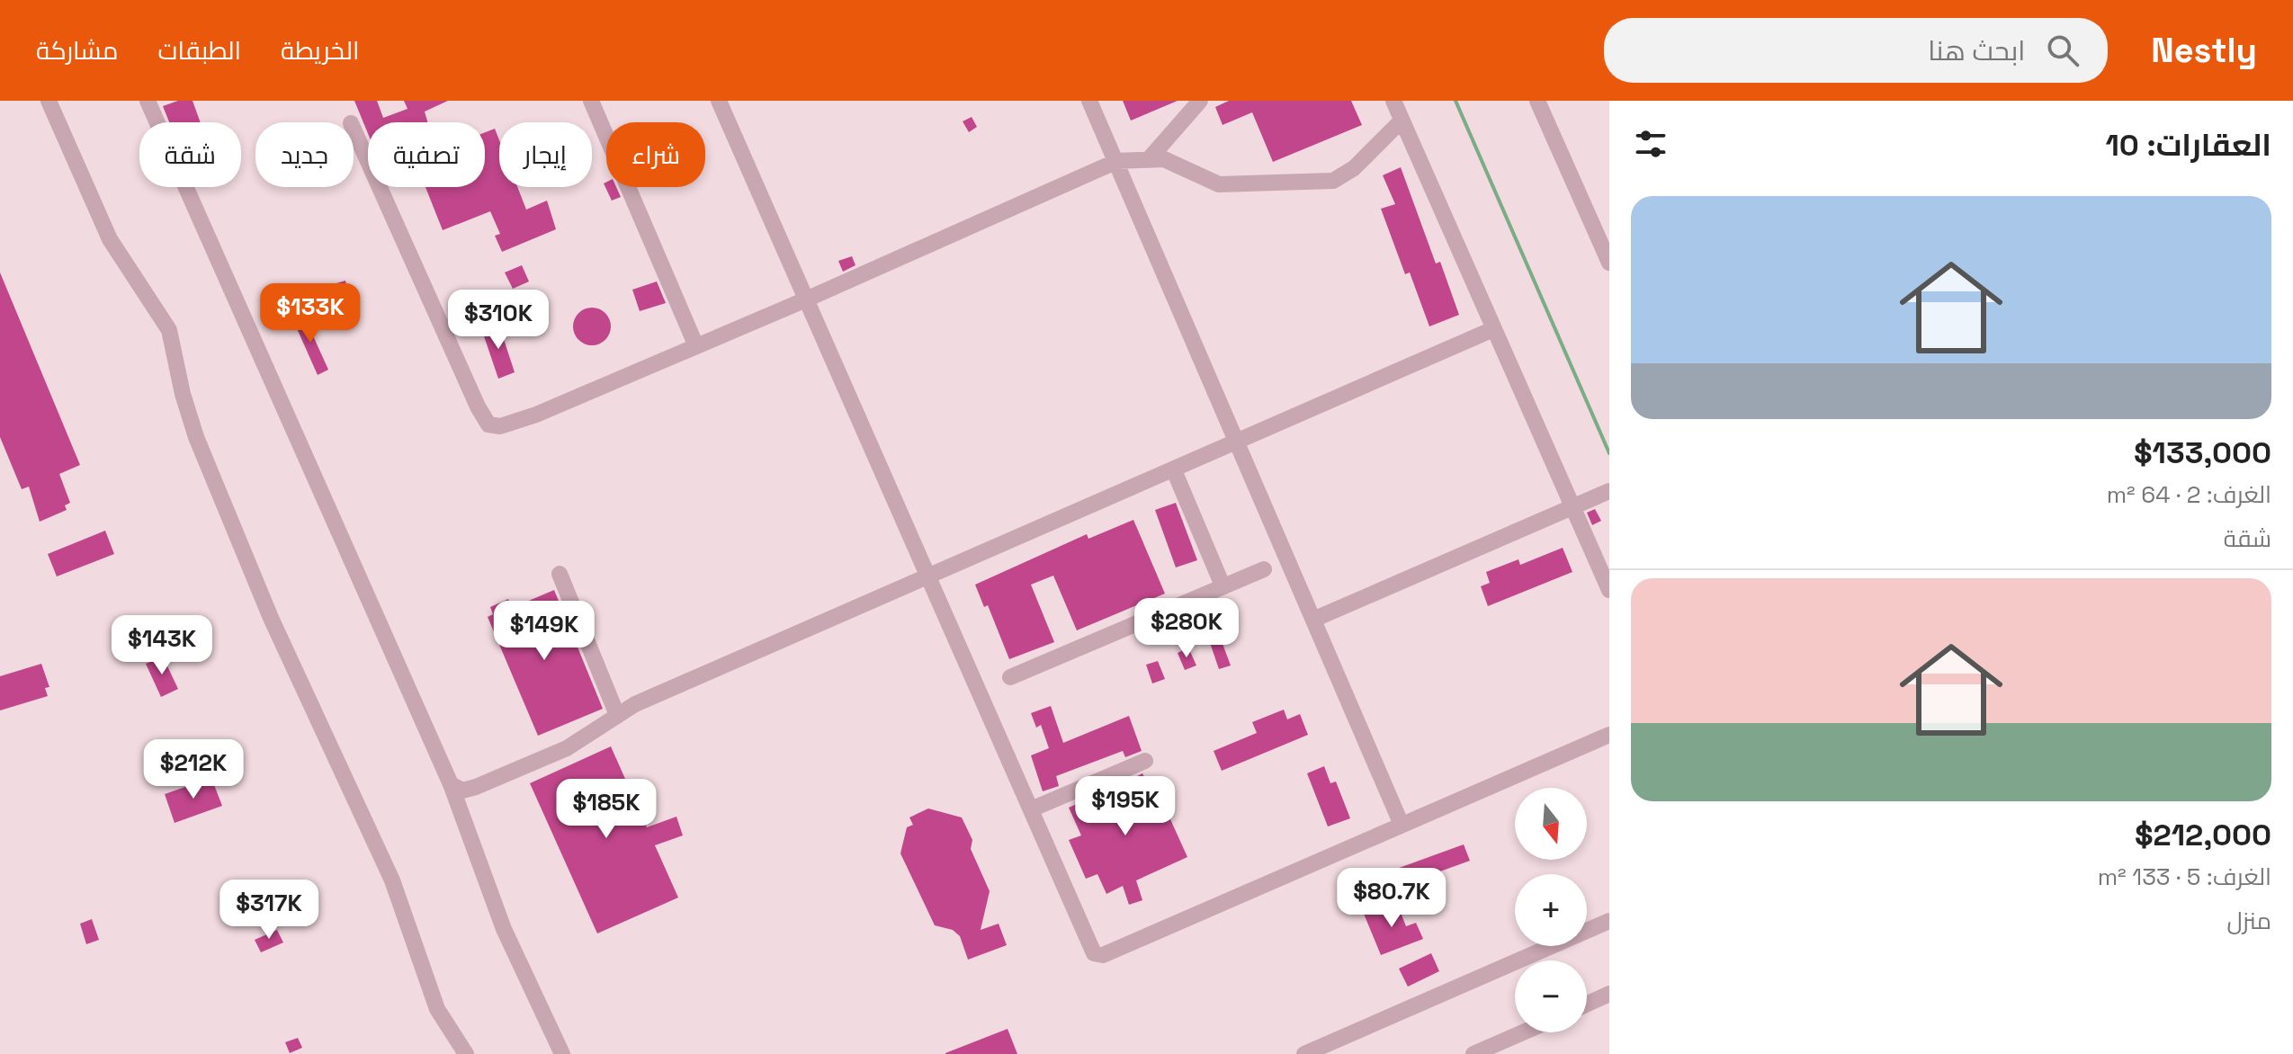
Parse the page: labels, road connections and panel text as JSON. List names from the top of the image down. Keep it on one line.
{"north":"bottom","page":{"header":"Nestly","search":"ابحث هنا","nav":["الخريطة","الطبقات","مشاركة"],"heading":"العقارات: 10","chip":["شراء","إيجار","تصفية","جديد","شقة"],"list":[{"name":"$133,000","note":"الغرف: 2 · 64 m² · شقة"},{"name":"$212,000","note":"الغرف: 5 · 133 m² · منزل"}],"price":["$133K","$310K","$280K","$149K","$143K","$212K","$195K","$185K","$80.7K","$317K"],"map_buttons":["+","−"]}}
